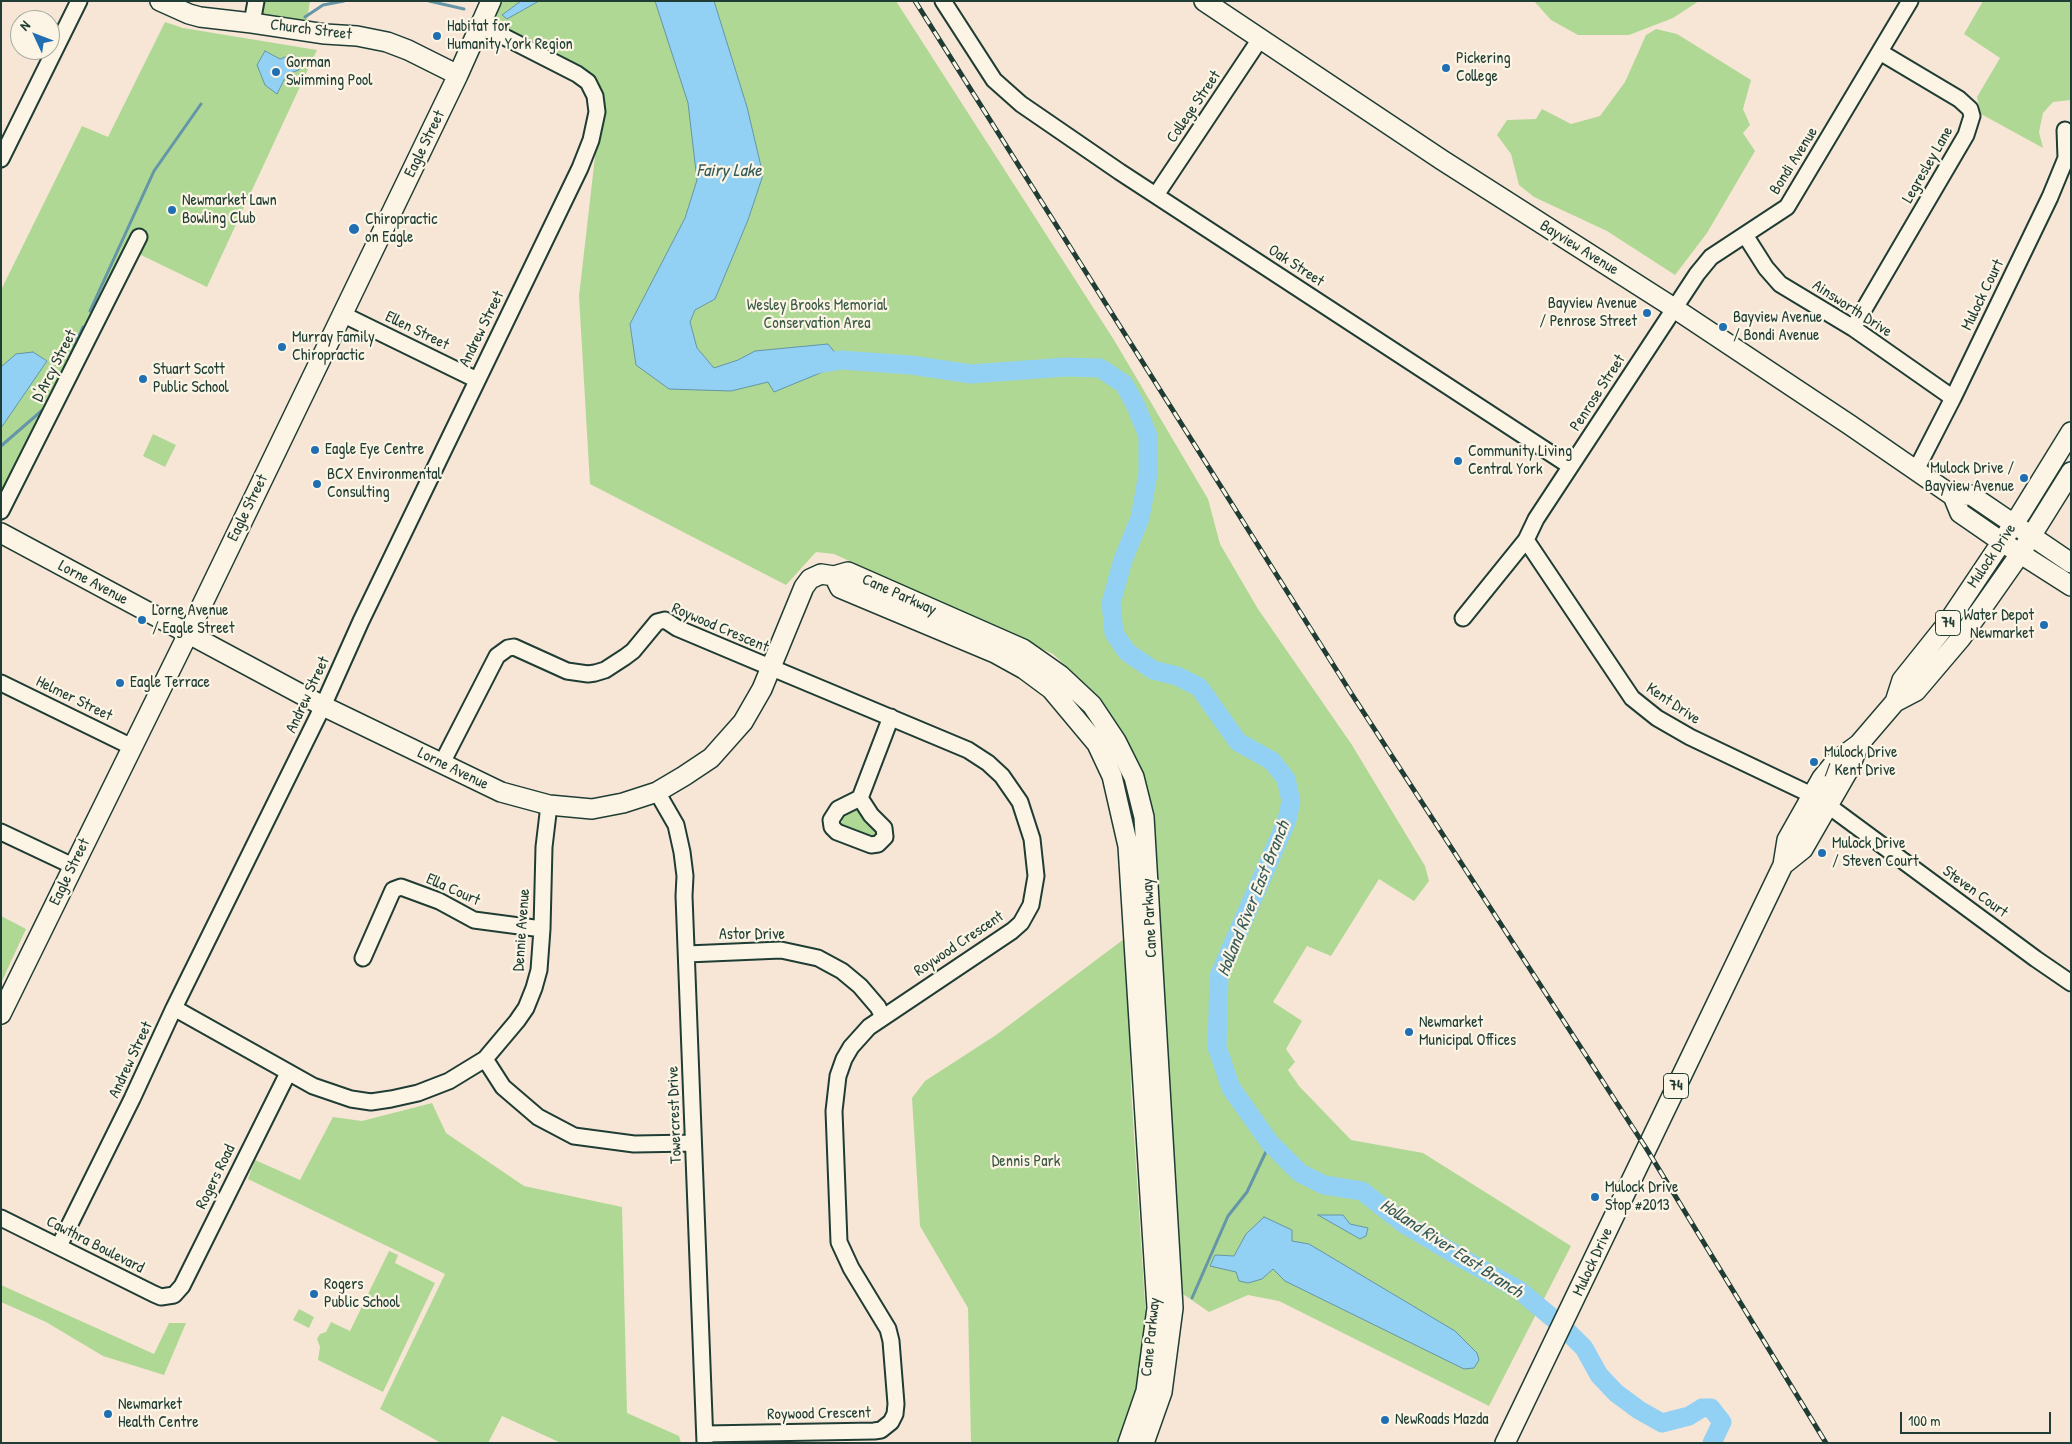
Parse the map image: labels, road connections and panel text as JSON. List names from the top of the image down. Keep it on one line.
{"streets":{"main road":["Church Street","Eagle Street","Bayview Avenue","Mulock Drive","Lorne Avenue","Cane Parkway","74"],"street":["College Street","Bondi Avenue","Legresley Lane","Oak Street","Mulock Court","Ainsworth Drive","Andrew Street","Ellen Street","D'Arcy Street","Penrose Street","Roywood Crescent","Helmer Street","Kent Drive","Ella Court","Steven Court","Dennie Avenue","Astor Drive","Towercrest Drive","Rogers Road","Cawthra Boulevard"]},"crossings":[["Church Street","Eagle Street"],["College Street","Bayview Avenue"],["College Street","Oak Street"],["Eagle Street","Andrew Street"],["Eagle Street","Ellen Street"],["Eagle Street","Lorne Avenue"],["Eagle Street","Helmer Street"],["Bondi Avenue","Legresley Lane"],["Bondi Avenue","Bayview Avenue"],["Bondi Avenue","Ainsworth Drive"],["Bondi Avenue","Penrose Street"],["Legresley Lane","Ainsworth Drive"],["Bayview Avenue","Mulock Court"],["Bayview Avenue","Penrose Street"],["Bayview Avenue","Mulock Drive"],["Oak Street","Penrose Street"],["Mulock Court","Ainsworth Drive"],["Andrew Street","Ellen Street"],["Andrew Street","Lorne Avenue"],["Andrew Street","Dennie Avenue"],["Andrew Street","Cawthra Boulevard"],["Penrose Street","Kent Drive"],["Mulock Drive","Kent Drive"],["Mulock Drive","Steven Court"],["Lorne Avenue","Cane Parkway"],["Lorne Avenue","Roywood Crescent"],["Lorne Avenue","Dennie Avenue"],["Lorne Avenue","Towercrest Drive"],["Roywood Crescent","Astor Drive"],["Roywood Crescent","Towercrest Drive"],["Kent Drive","Steven Court"],["Ella Court","Dennie Avenue"],["Dennie Avenue","Rogers Road"],["Astor Drive","Towercrest Drive"],["Rogers Road","Cawthra Boulevard"]],"water":["Fairy Lake","Holland River East Branch"],"parks":["Wesley Brooks Memorial Conservation Area","Dennis Park"],"places":["Habitat for Humanity York Region","Pickering College","Gorman Swimming Pool","Newmarket Lawn Bowling Club","Chiropractic on Eagle","Bayview Avenue / Penrose Street","Bayview Avenue / Bondi Avenue","Murray Family Chiropractic","Stuart Scott Public School","Eagle Eye Centre","Community Living Central York","Mulock Drive / Bayview Avenue","BCX Environmental Consulting","Lorne Avenue / Eagle Street","Water Depot Newmarket","Eagle Terrace","Mulock Drive / Kent Drive","Mulock Drive / Steven Court","Newmarket Municipal Offices","Mulock Drive Stop #2013","Rogers Public School","Newmarket Health Centre","NewRoads Mazda"],"scale_bar":"100 m","north":"top left"}
